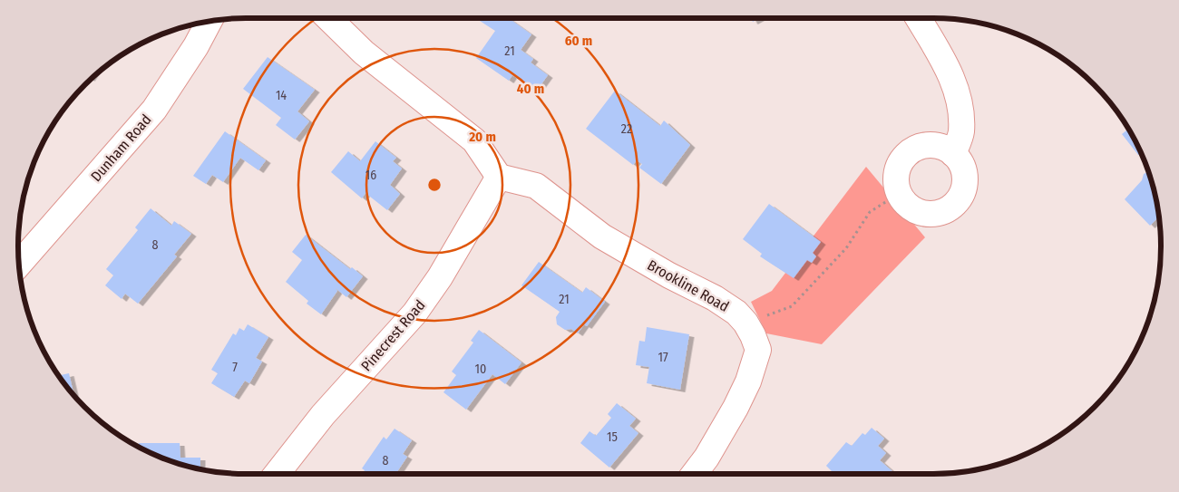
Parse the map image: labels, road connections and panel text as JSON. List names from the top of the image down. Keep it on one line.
{"streets":{"street":["Dunham Road","Brookline Road","Pinecrest Road"]},"crossings":[["Brookline Road","Pinecrest Road"]],"house_numbers":["21","14","22","16","8","21","17","7","10","15","8"],"rings":["60 m","40 m","20 m"]}
